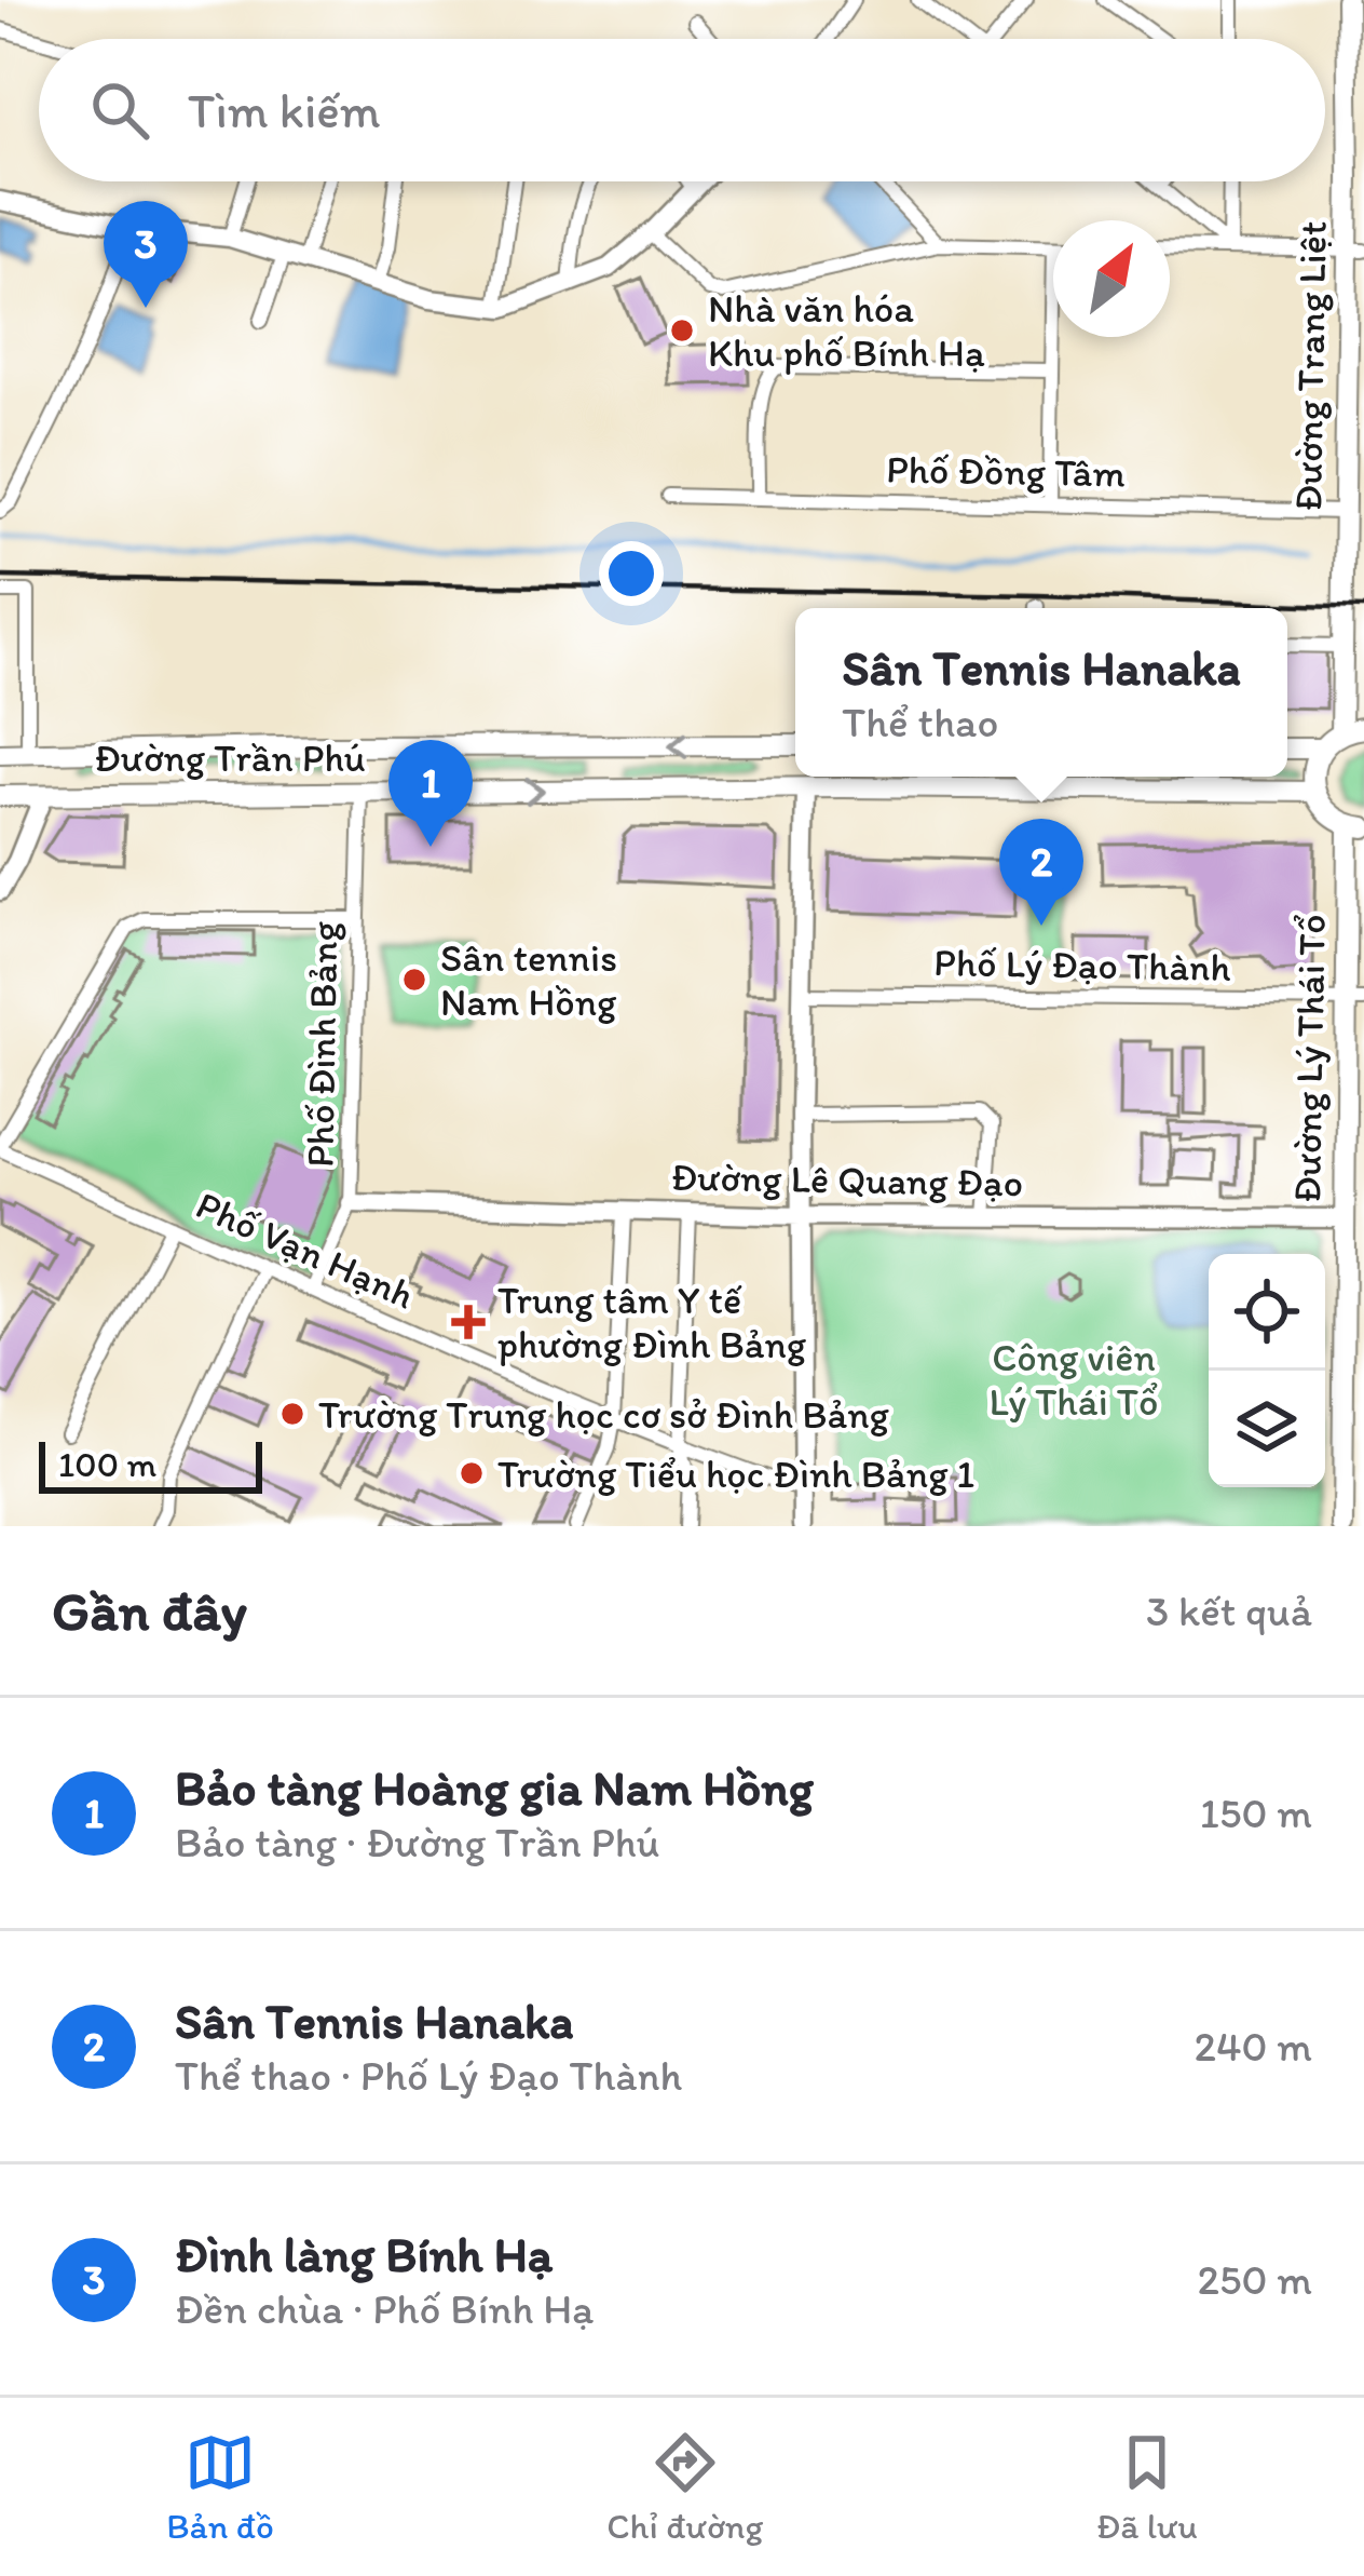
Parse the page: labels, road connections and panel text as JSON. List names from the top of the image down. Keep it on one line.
{"streets":{"main road":["Đường Trang Liệt","Đường Trần Phú","Đường Lý Thái Tổ"],"street":["Phố Đồng Tâm","Phố Lý Đạo Thành","Phố Đình Bảng","Đường Lê Quang Đạo","Phố Vạn Hạnh"]},"crossings":[["Đường Trang Liệt","Phố Đồng Tâm"],["Đường Trần Phú","Phố Đình Bảng"],["Phố Lý Đạo Thành","Đường Lý Thái Tổ"],["Phố Đình Bảng","Đường Lê Quang Đạo"],["Phố Đình Bảng","Phố Vạn Hạnh"],["Đường Lý Thái Tổ","Đường Lê Quang Đạo"]],"parks":["Công viên Lý Thái Tổ"],"places":{"other":["Nhà văn hóa Khu phố Bính Hạ","Sân tennis Nam Hồng","Trường Trung học cơ sở Đình Bảng","Trường Tiểu học Đình Bảng 1"],"health":["Trung tâm Y tế phường Đình Bảng"]},"scale_bar":"100 m","north":"top right","page":{"search":"Tìm kiếm","pins":["3","1","2"],"popup":["Sân Tennis Hanaka","Thể thao"],"scale":"100 m","heading":["Gần đây","3 kết quả"],"list":[{"mark":"1","name":"Bảo tàng Hoàng gia Nam Hồng","note":"Bảo tàng · Đường Trần Phú","value":"150 m"},{"mark":"2","name":"Sân Tennis Hanaka","note":"Thể thao · Phố Lý Đạo Thành","value":"240 m"},{"mark":"3","name":"Đình làng Bính Hạ","note":"Đền chùa · Phố Bính Hạ","value":"250 m"}],"nav":["Bản đồ","Chỉ đường","Đã lưu"]}}
